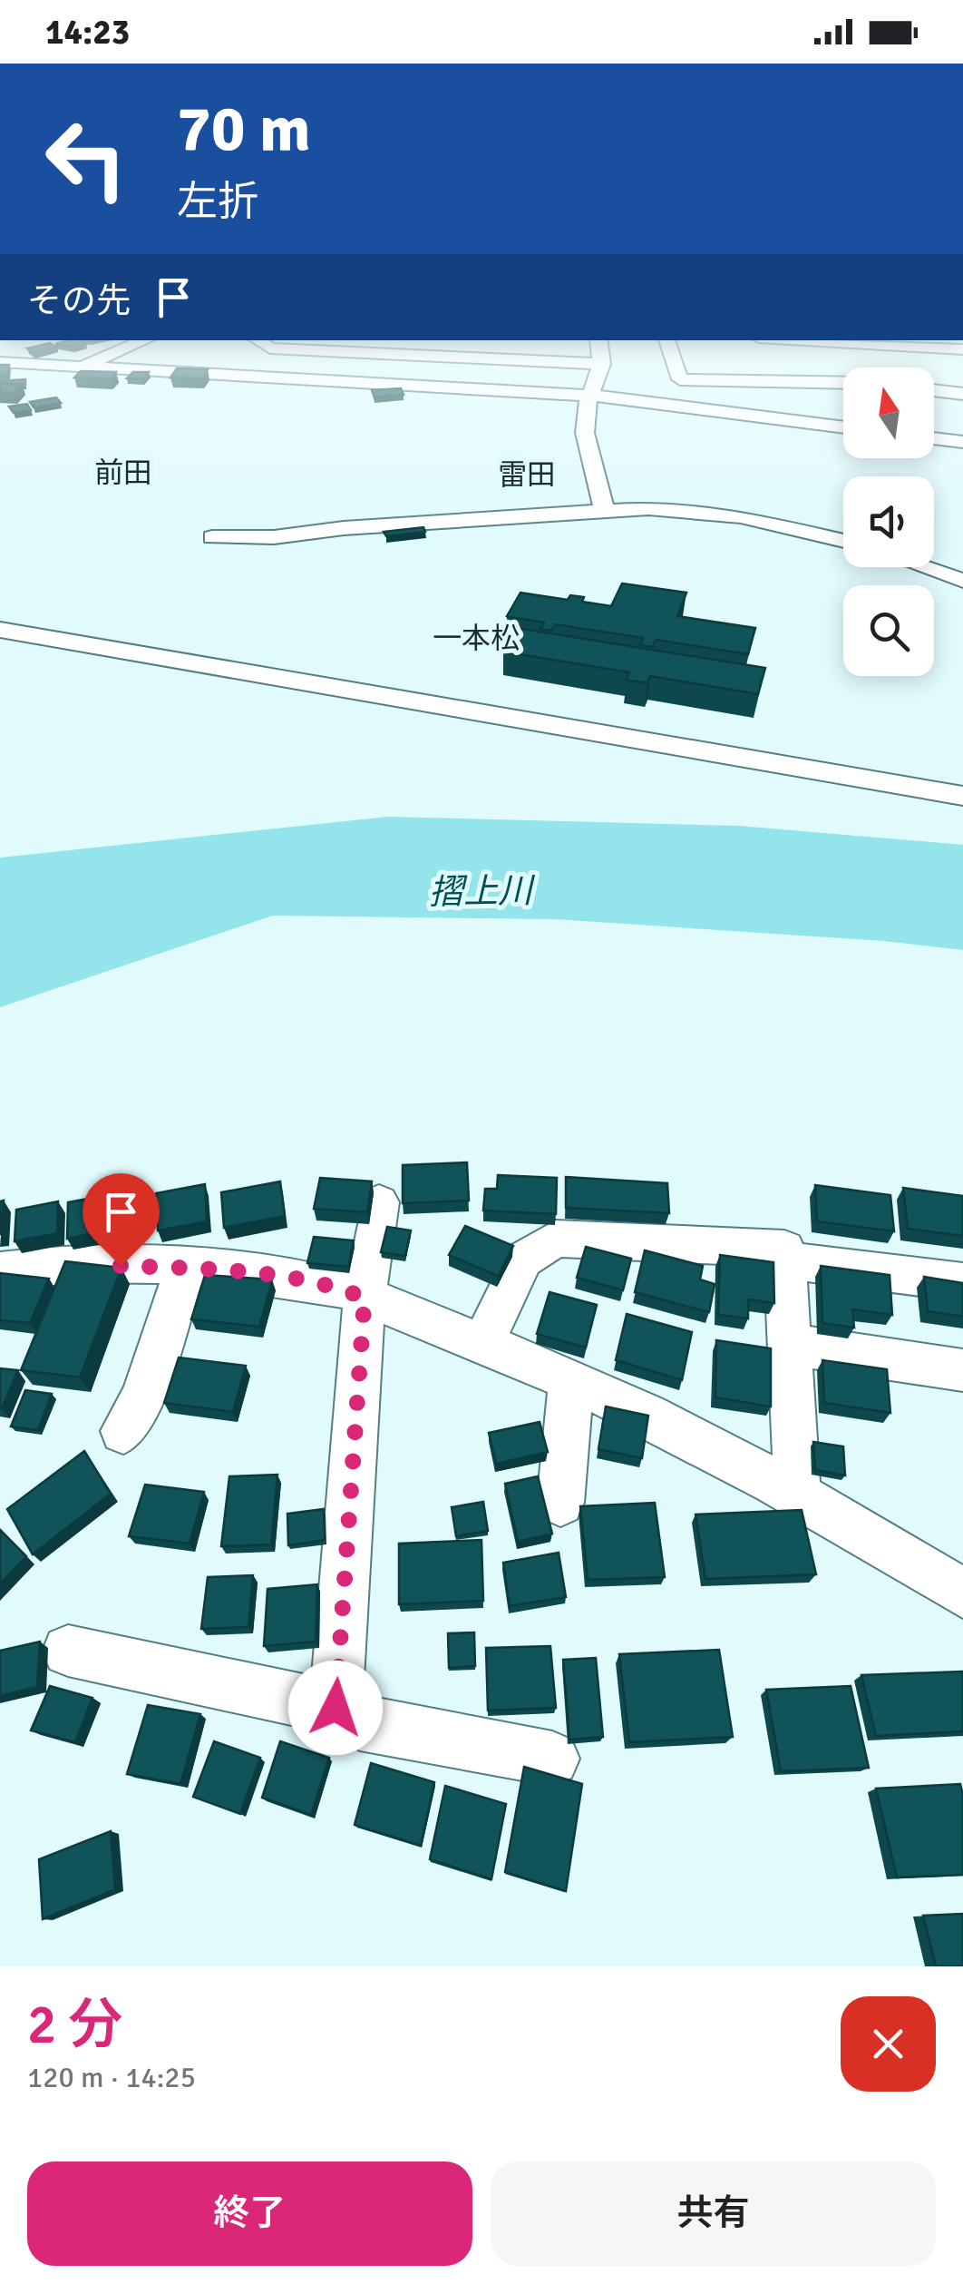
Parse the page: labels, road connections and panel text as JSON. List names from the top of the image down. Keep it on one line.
{"districts":["前田","雷田","一本松"],"water":["摺上川"],"north":"top","page":{"status":"14:23","turn":["70 m","左折"],"then":"その先","heading":["2 分","120 m · 14:25"],"buttons":["終了","共有"]}}
